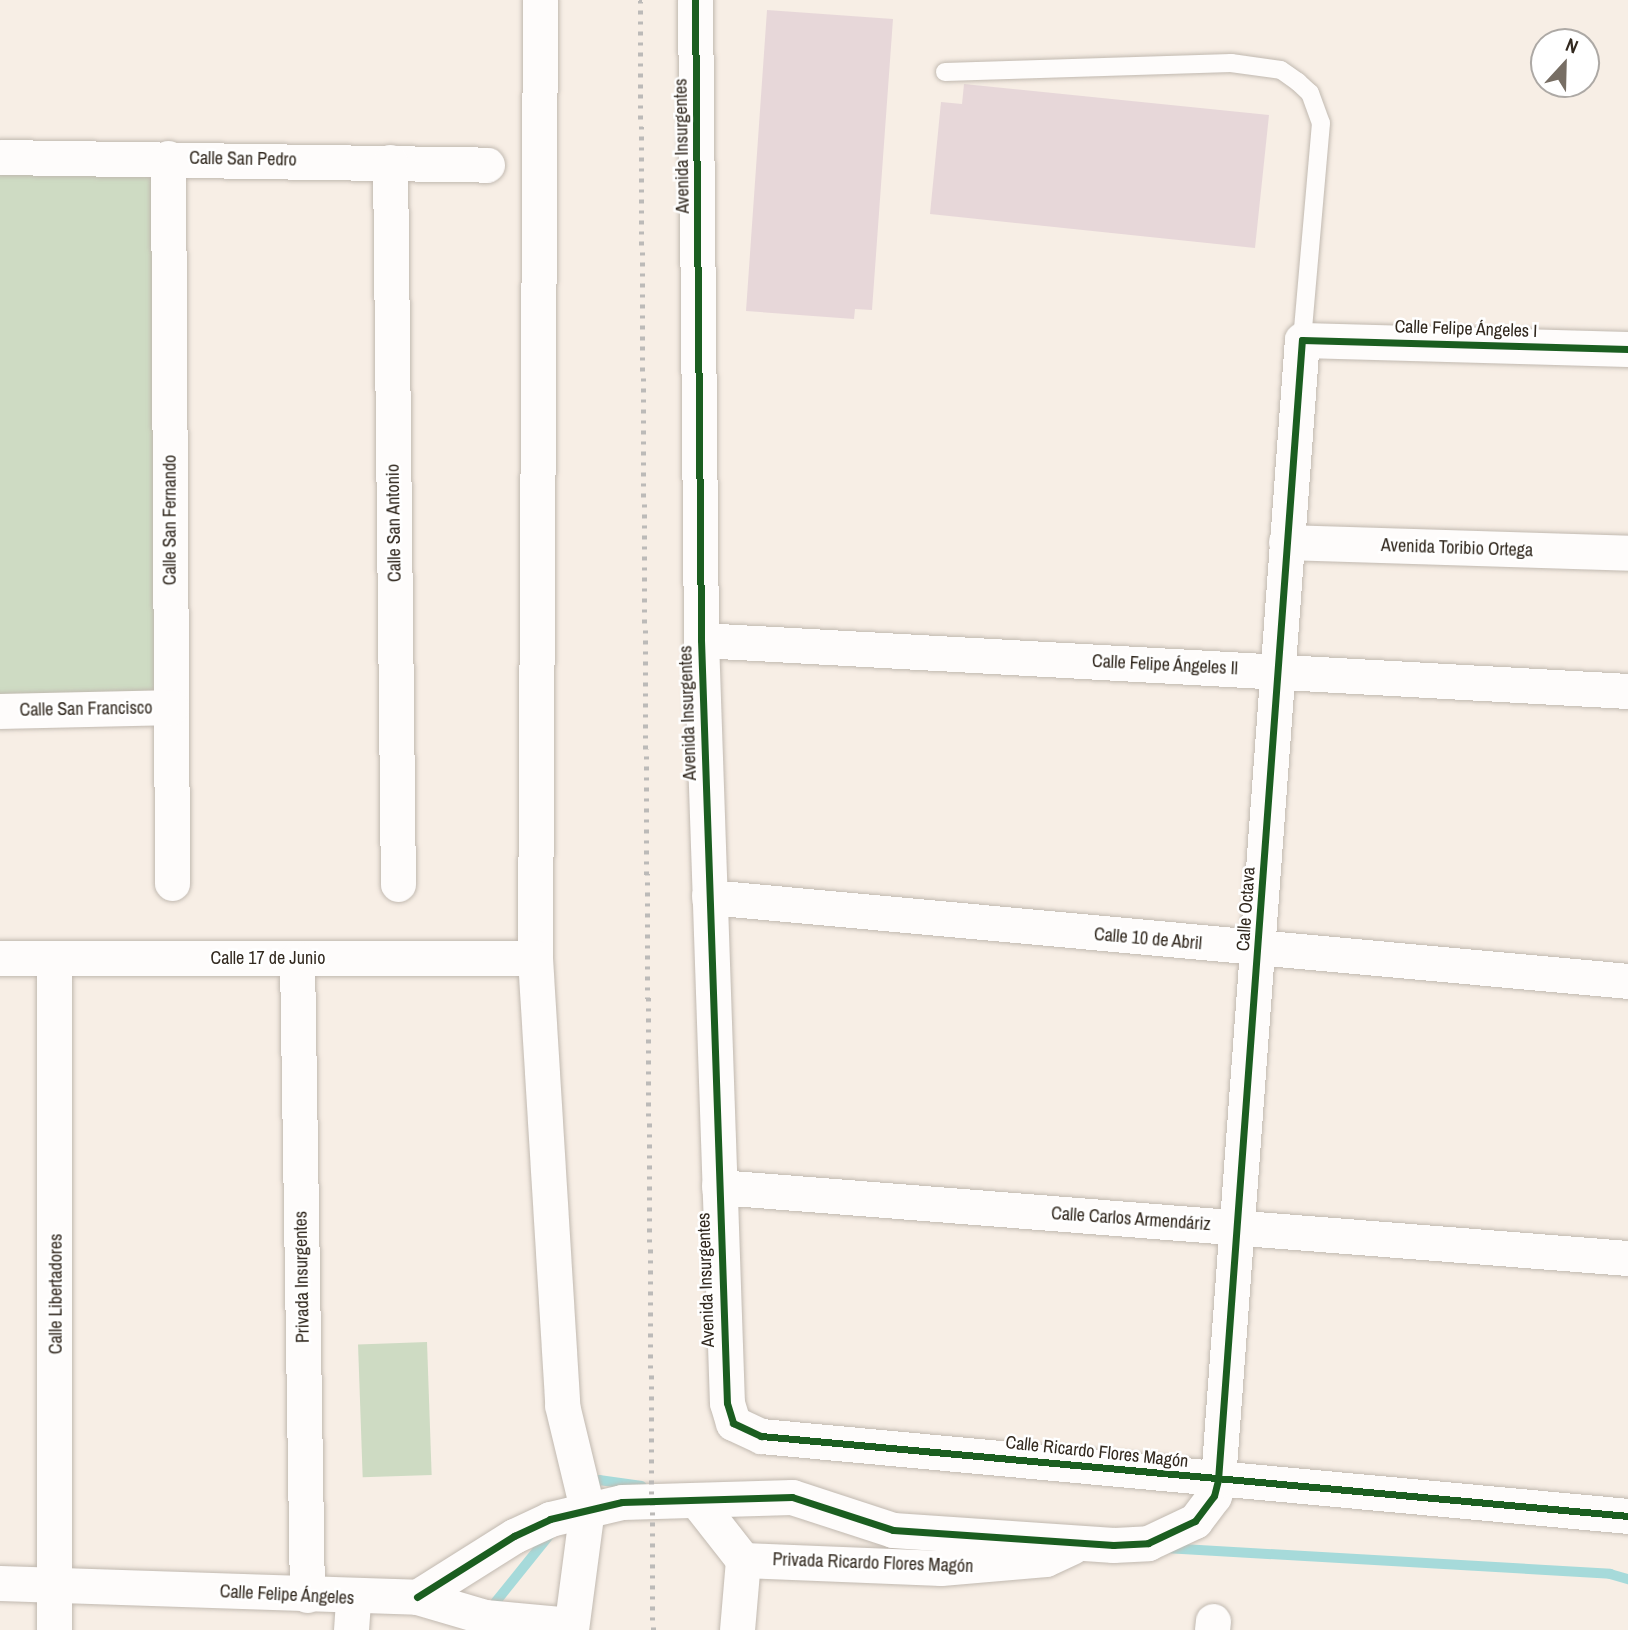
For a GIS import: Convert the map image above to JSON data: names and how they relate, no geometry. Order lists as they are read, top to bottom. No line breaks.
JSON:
{"streets":{"street":["Avenida Insurgentes","Calle San Pedro","Calle Felipe Ángeles I","Calle San Fernando","Calle San Antonio","Avenida Toribio Ortega","Calle Felipe Ángeles Il","Calle San Francisco","Calle Octava","Calle 10 de Abril","Calle 17 de Junio","Calle Carlos Armendáriz","Privada Insurgentes","Calle Libertadores","Calle Ricardo Flores Magón","Privada Ricardo Flores Magón","Calle Felipe Ángeles"]},"crossings":[["Avenida Insurgentes","Calle Felipe Ángeles Il"],["Avenida Insurgentes","Calle 10 de Abril"],["Avenida Insurgentes","Calle Carlos Armendáriz"],["Avenida Insurgentes","Calle Ricardo Flores Magón"],["Calle San Pedro","Calle San Fernando"],["Calle San Pedro","Calle San Antonio"],["Calle Felipe Ángeles I","Calle Octava"],["Calle San Fernando","Calle San Francisco"],["Avenida Toribio Ortega","Calle Octava"],["Calle Felipe Ángeles Il","Calle Octava"],["Calle Octava","Calle 10 de Abril"],["Calle Octava","Calle Carlos Armendáriz"],["Calle Octava","Calle Ricardo Flores Magón"],["Calle 17 de Junio","Privada Insurgentes"],["Calle 17 de Junio","Calle Libertadores"],["Privada Insurgentes","Calle Felipe Ángeles"],["Calle Libertadores","Calle Felipe Ángeles"]],"north":"top"}
